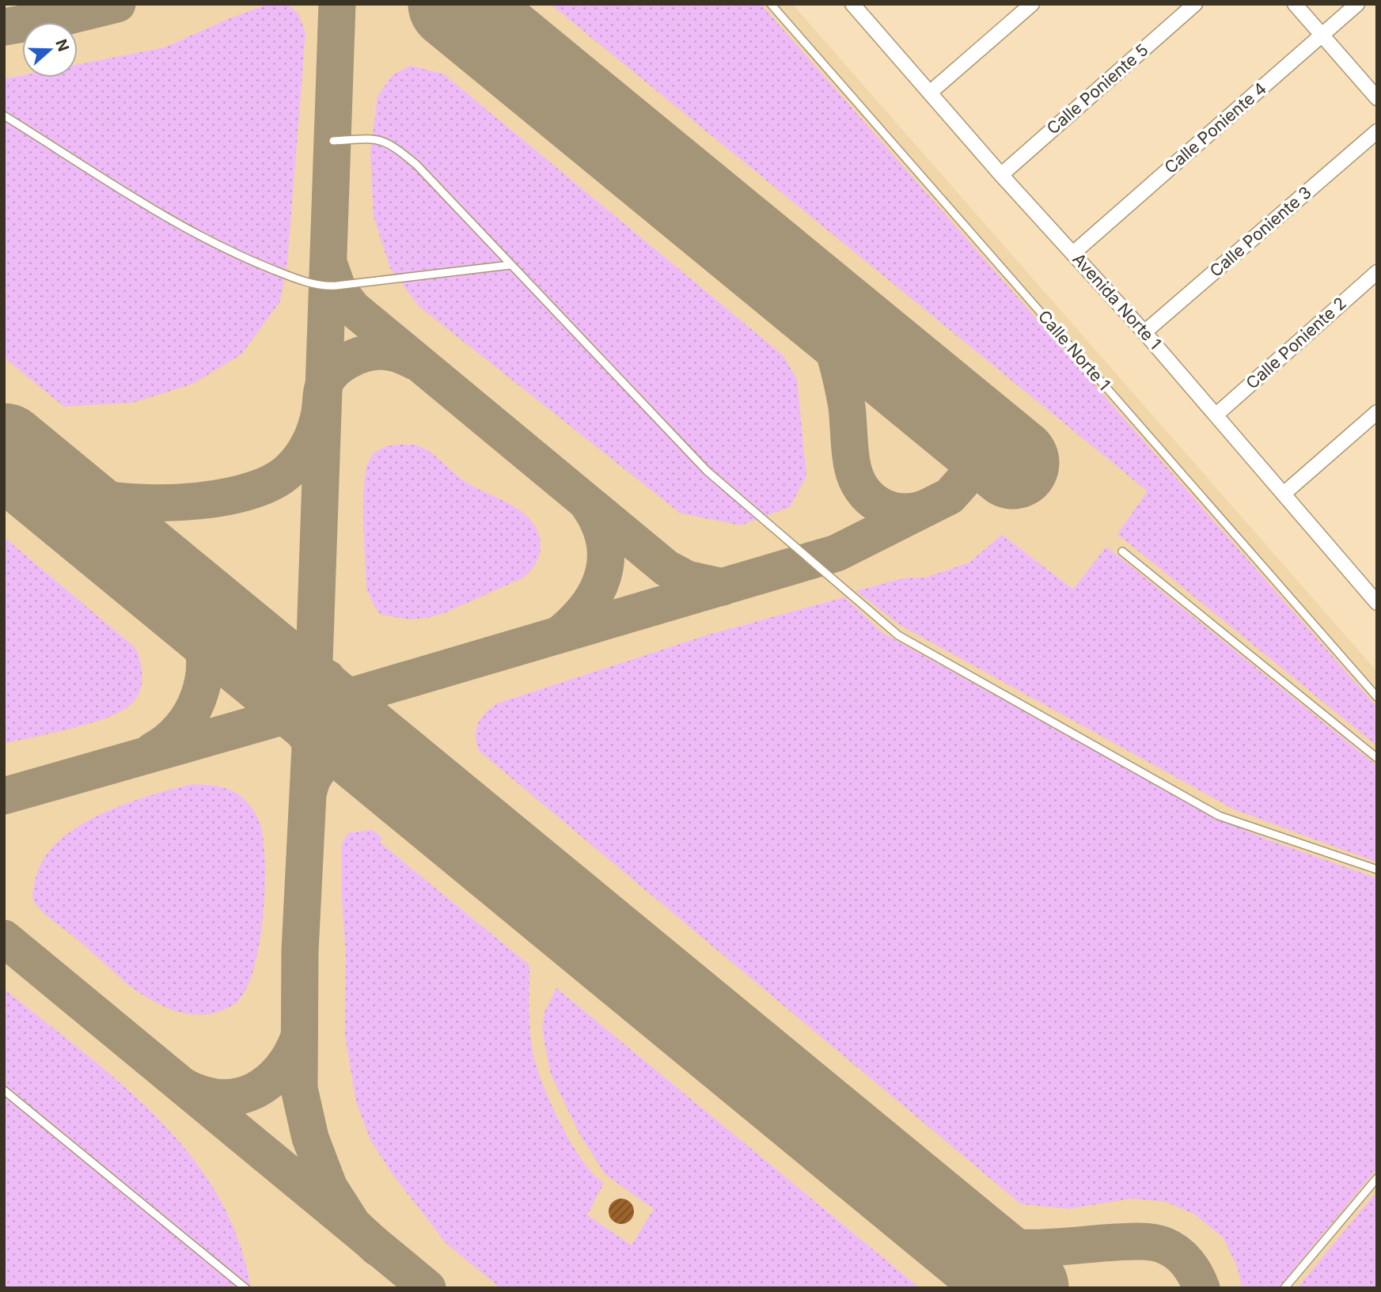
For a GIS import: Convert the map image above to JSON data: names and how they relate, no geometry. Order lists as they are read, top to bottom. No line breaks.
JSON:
{"streets":{"street":["Calle Poniente 5","Calle Poniente 4","Calle Poniente 3","Avenida Norte 1","Calle Poniente 2"],"lane":["Calle Norte 1"]},"crossings":[["Calle Poniente 5","Avenida Norte 1"],["Calle Poniente 4","Avenida Norte 1"],["Calle Poniente 3","Avenida Norte 1"],["Avenida Norte 1","Calle Poniente 2"]],"north":"right"}
